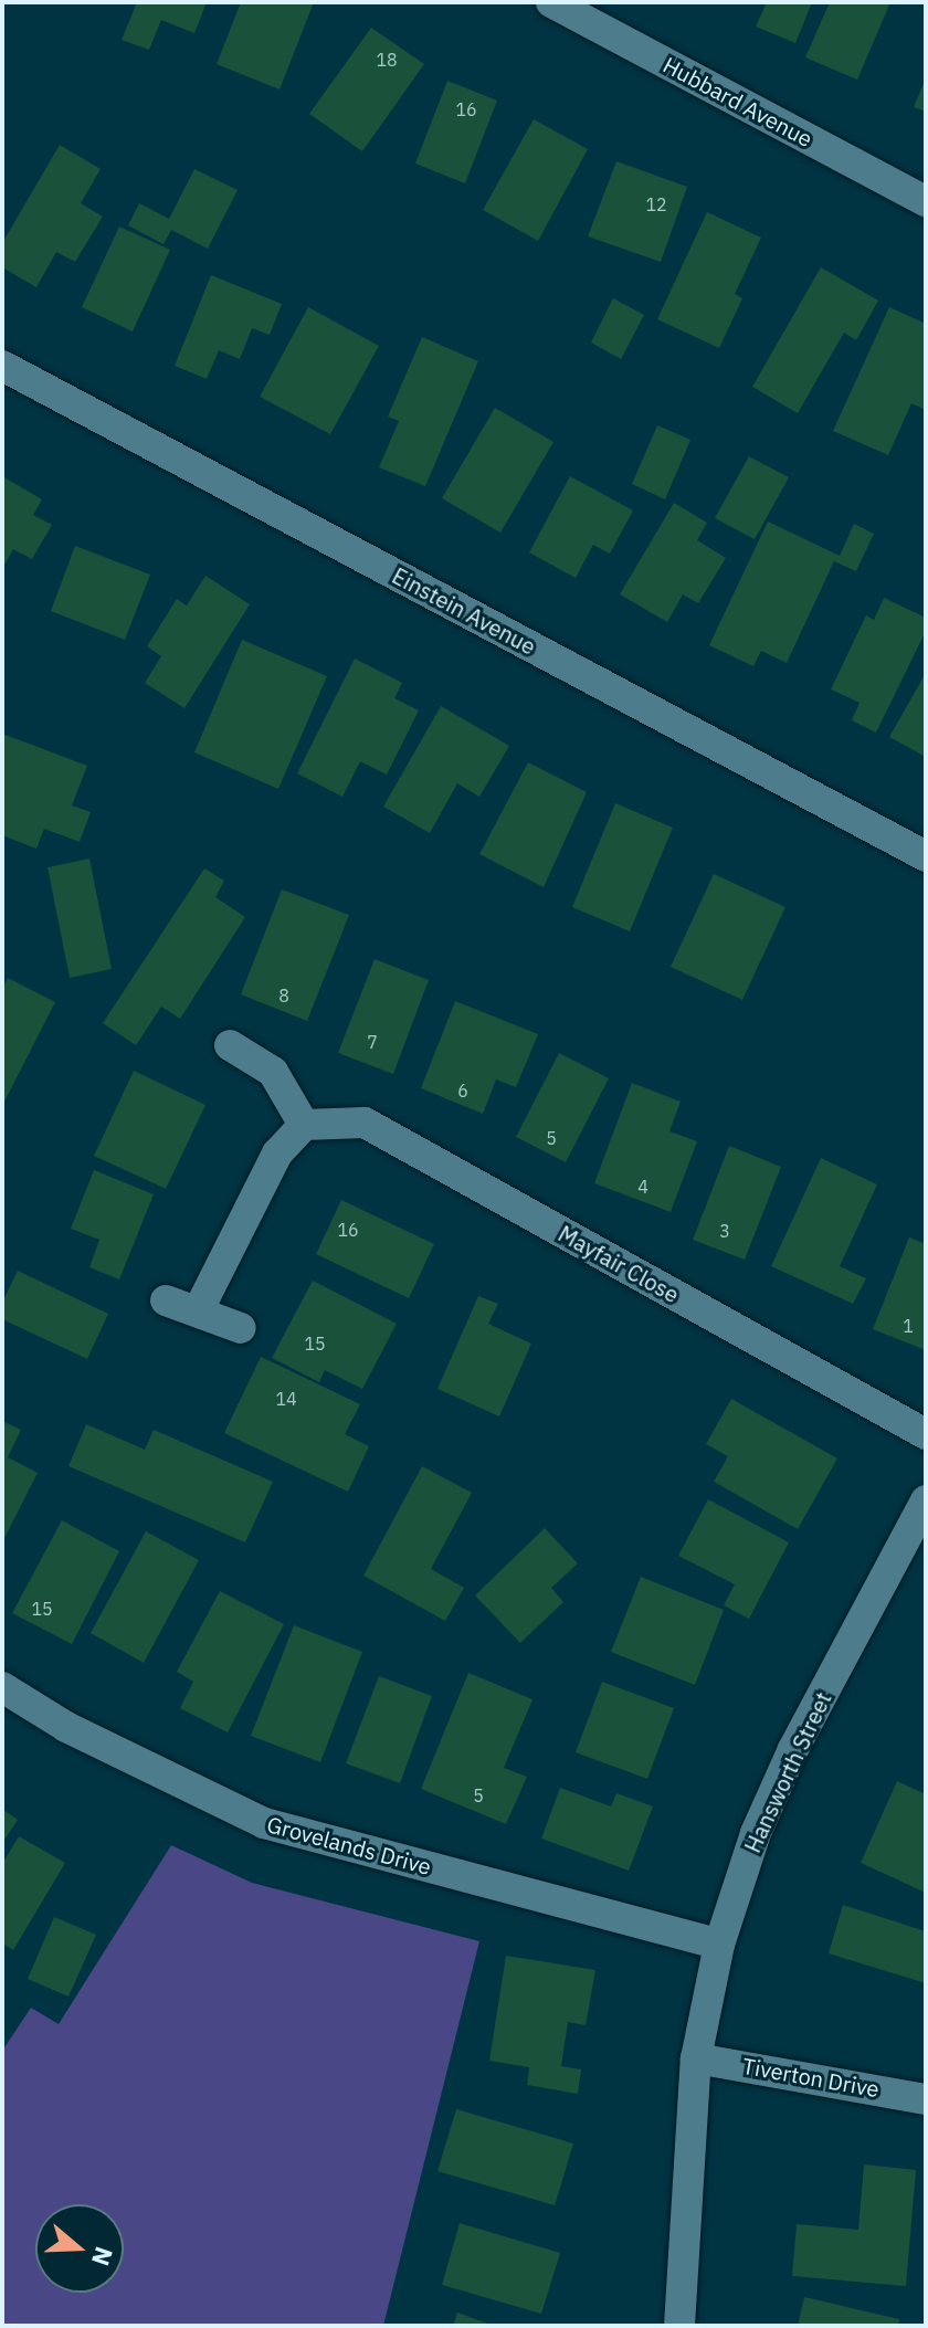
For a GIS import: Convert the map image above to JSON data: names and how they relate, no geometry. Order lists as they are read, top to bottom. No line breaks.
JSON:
{"streets":{"street":["Hubbard Avenue","Einstein Avenue","Mayfair Close","Hansworth Street","Grovelands Drive","Tiverton Drive"]},"crossings":[["Hansworth Street","Grovelands Drive"],["Hansworth Street","Tiverton Drive"]],"house_numbers":["18","16","12","8","7","6","5","4","16","3","1","15","14","15","5"],"north":"right"}
